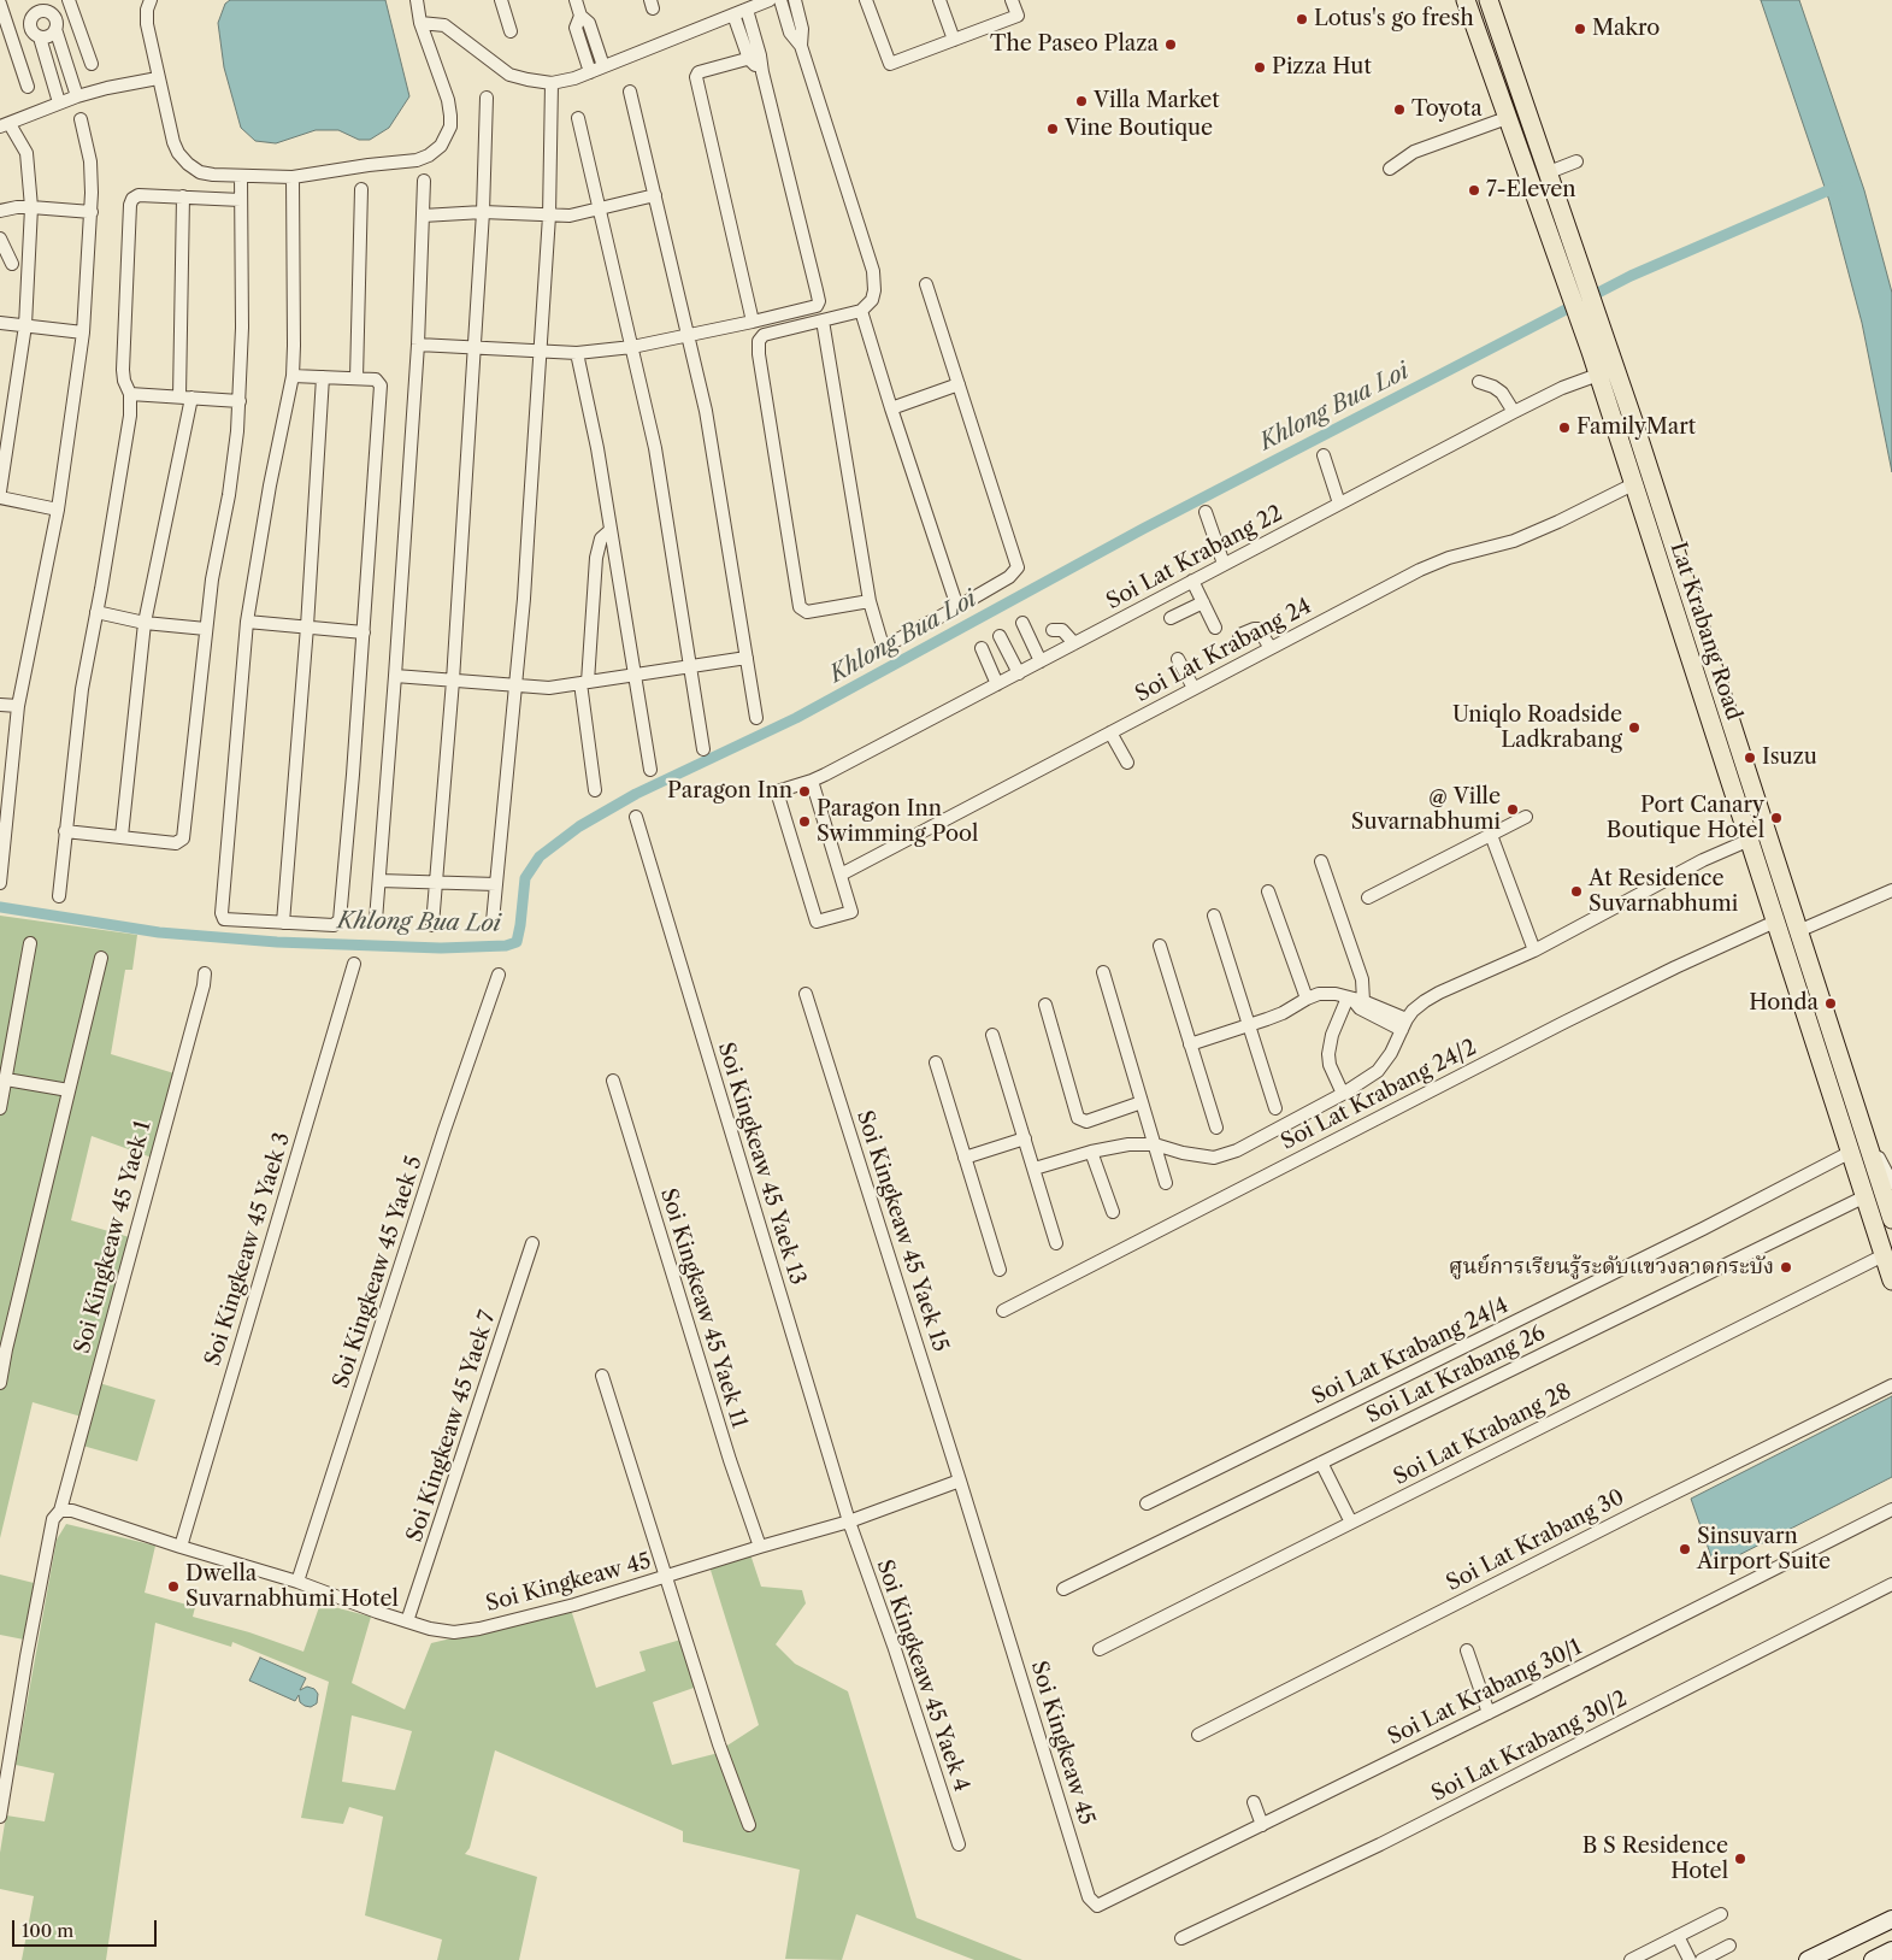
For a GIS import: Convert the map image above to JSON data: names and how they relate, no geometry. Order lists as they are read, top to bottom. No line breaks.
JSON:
{"streets":{"main road":["Lat Krabang Road"],"street":["Soi Lat Krabang 22","Soi Lat Krabang 24","Soi Lat Krabang 24/2","Soi Kingkeaw 45 Yaek 13","Soi Kingkeaw 45 Yaek 15","Soi Kingkeaw 45 Yaek 1","Soi Kingkeaw 45 Yaek 3","Soi Kingkeaw 45 Yaek 5","Soi Kingkeaw 45 Yaek 11","Soi Lat Krabang 24/4","Soi Lat Krabang 26","Soi Kingkeaw 45 Yaek 7","Soi Lat Krabang 28","Soi Lat Krabang 30","Soi Kingkeaw 45","Soi Kingkeaw 45 Yaek 4","Soi Lat Krabang 30/1","Soi Lat Krabang 30/2"]},"crossings":[["Soi Lat Krabang 22","Lat Krabang Road"],["Soi Lat Krabang 22","Soi Lat Krabang 24"],["Lat Krabang Road","Soi Lat Krabang 24"],["Lat Krabang Road","Soi Lat Krabang 24/2"],["Lat Krabang Road","Soi Lat Krabang 24/4"],["Lat Krabang Road","Soi Lat Krabang 26"],["Lat Krabang Road","Soi Lat Krabang 28"],["Soi Kingkeaw 45 Yaek 13","Soi Kingkeaw 45"],["Soi Kingkeaw 45 Yaek 13","Soi Kingkeaw 45 Yaek 4"],["Soi Kingkeaw 45 Yaek 15","Soi Kingkeaw 45"],["Soi Kingkeaw 45 Yaek 1","Soi Kingkeaw 45"],["Soi Kingkeaw 45 Yaek 3","Soi Kingkeaw 45"],["Soi Kingkeaw 45 Yaek 5","Soi Kingkeaw 45"],["Soi Kingkeaw 45 Yaek 11","Soi Kingkeaw 45"],["Soi Kingkeaw 45 Yaek 7","Soi Kingkeaw 45"],["Soi Kingkeaw 45","Soi Kingkeaw 45 Yaek 4"],["Soi Kingkeaw 45","Soi Lat Krabang 30/1"]],"water":["Khlong Bua Loi"],"places":["Lotus's go fresh","Makro","The Paseo Plaza","Pizza Hut","Villa Market","Toyota","Vine Boutique","7-Eleven","FamilyMart","Uniqlo Roadside Ladkrabang","Isuzu","Paragon Inn","@ Ville Suvarnabhumi","Port Canary Boutique Hotel","Paragon Inn Swimming Pool","At Residence Suvarnabhumi","Honda","ศูนย์การเรียนรู้ระดับแขวงลาดกระบัง","Sinsuvarn Airport Suite","Dwella Suvarnabhumi Hotel","B S Residence Hotel"],"scale_bar":"100 m"}
